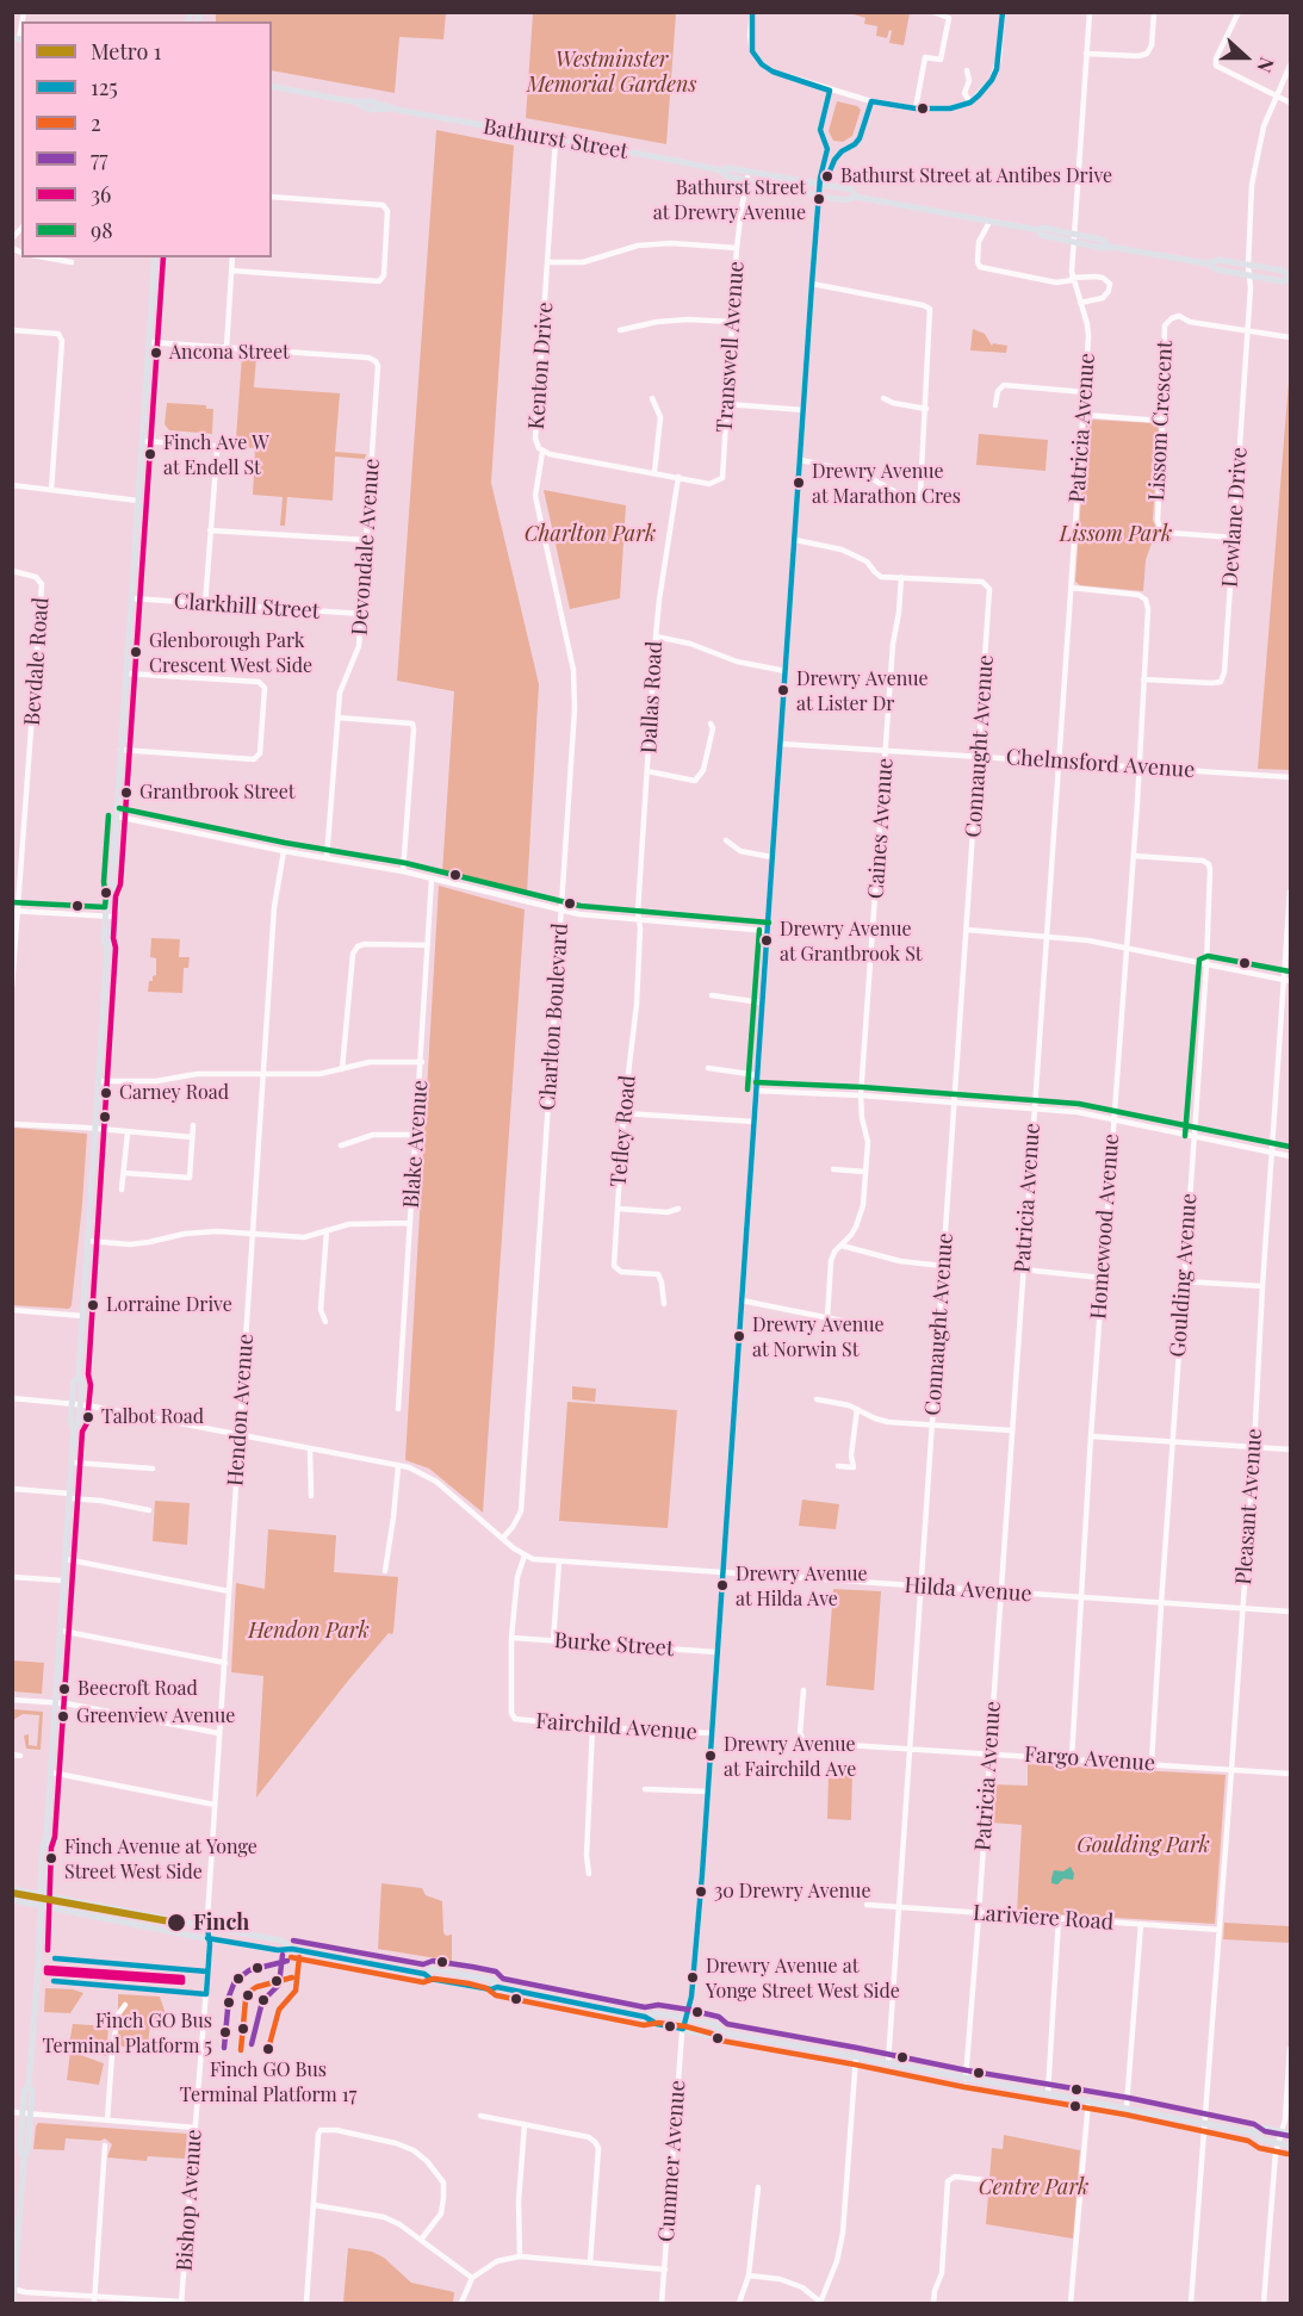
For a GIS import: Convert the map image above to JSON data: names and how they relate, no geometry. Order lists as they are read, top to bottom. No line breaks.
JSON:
{"streets":{"main road":["Bathurst Street"],"street":["Transwell Avenue","Kenton Drive","Lissom Crescent","Patricia Avenue","Dewlane Drive","Devondale Avenue","Clarkhill Street","Bevdale Road","Dallas Road","Connaught Avenue","Chelmsford Avenue","Caines Avenue","Charlton Boulevard","Tefley Road","Blake Avenue","Homewood Avenue","Goulding Avenue","Hendon Avenue","Pleasant Avenue","Hilda Avenue","Burke Street","Fairchild Avenue","Fargo Avenue","Lariviere Road","Cummer Avenue","Bishop Avenue"]},"crossings":[["Bathurst Street","Transwell Avenue"],["Bathurst Street","Kenton Drive"],["Bathurst Street","Patricia Avenue"],["Bathurst Street","Dewlane Drive"],["Bathurst Street","Cummer Avenue"],["Transwell Avenue","Kenton Drive"],["Transwell Avenue","Dallas Road"],["Kenton Drive","Dallas Road"],["Kenton Drive","Charlton Boulevard"],["Lissom Crescent","Dewlane Drive"],["Patricia Avenue","Chelmsford Avenue"],["Patricia Avenue","Homewood Avenue"],["Patricia Avenue","Hilda Avenue"],["Patricia Avenue","Fargo Avenue"],["Patricia Avenue","Lariviere Road"],["Dewlane Drive","Homewood Avenue"],["Devondale Avenue","Clarkhill Street"],["Dallas Road","Tefley Road"],["Connaught Avenue","Chelmsford Avenue"],["Connaught Avenue","Caines Avenue"],["Connaught Avenue","Hilda Avenue"],["Connaught Avenue","Fargo Avenue"],["Connaught Avenue","Lariviere Road"],["Chelmsford Avenue","Caines Avenue"],["Chelmsford Avenue","Homewood Avenue"],["Chelmsford Avenue","Cummer Avenue"],["Homewood Avenue","Goulding Avenue"],["Homewood Avenue","Hilda Avenue"],["Homewood Avenue","Fargo Avenue"],["Goulding Avenue","Hilda Avenue"],["Goulding Avenue","Fargo Avenue"],["Hendon Avenue","Bishop Avenue"],["Pleasant Avenue","Hilda Avenue"],["Pleasant Avenue","Fargo Avenue"],["Pleasant Avenue","Lariviere Road"],["Hilda Avenue","Cummer Avenue"],["Burke Street","Fairchild Avenue"],["Burke Street","Cummer Avenue"],["Fairchild Avenue","Cummer Avenue"]],"parks":["Westminster Memorial Gardens","Charlton Park","Lissom Park","Hendon Park","Goulding Park","Centre Park"],"places":["Bathurst Street at Antibes Drive","Bathurst Street at Drewry Avenue","Ancona Street","Finch Ave W at Endell St","Drewry Avenue at Marathon Cres","Glenborough Park Crescent West Side","Drewry Avenue at Lister Dr","Grantbrook Street","Drewry Avenue at Grantbrook St","Carney Road","Lorraine Drive","Drewry Avenue at Norwin St","Talbot Road","Drewry Avenue at Hilda Ave","Beecroft Road","Greenview Avenue","Drewry Avenue at Fairchild Ave","Finch Avenue at Yonge Street West Side","30 Drewry Avenue","Finch","Drewry Avenue at Yonge Street West Side","Finch GO Bus Terminal Platform 5","Finch GO Bus Terminal Platform 17"],"lines":["transit line 125","transit line 36","transit line 98","metro line 1","transit line 77","transit line 2"],"legend":["Metro 1","125","2","77","36","98"],"north":"right"}
